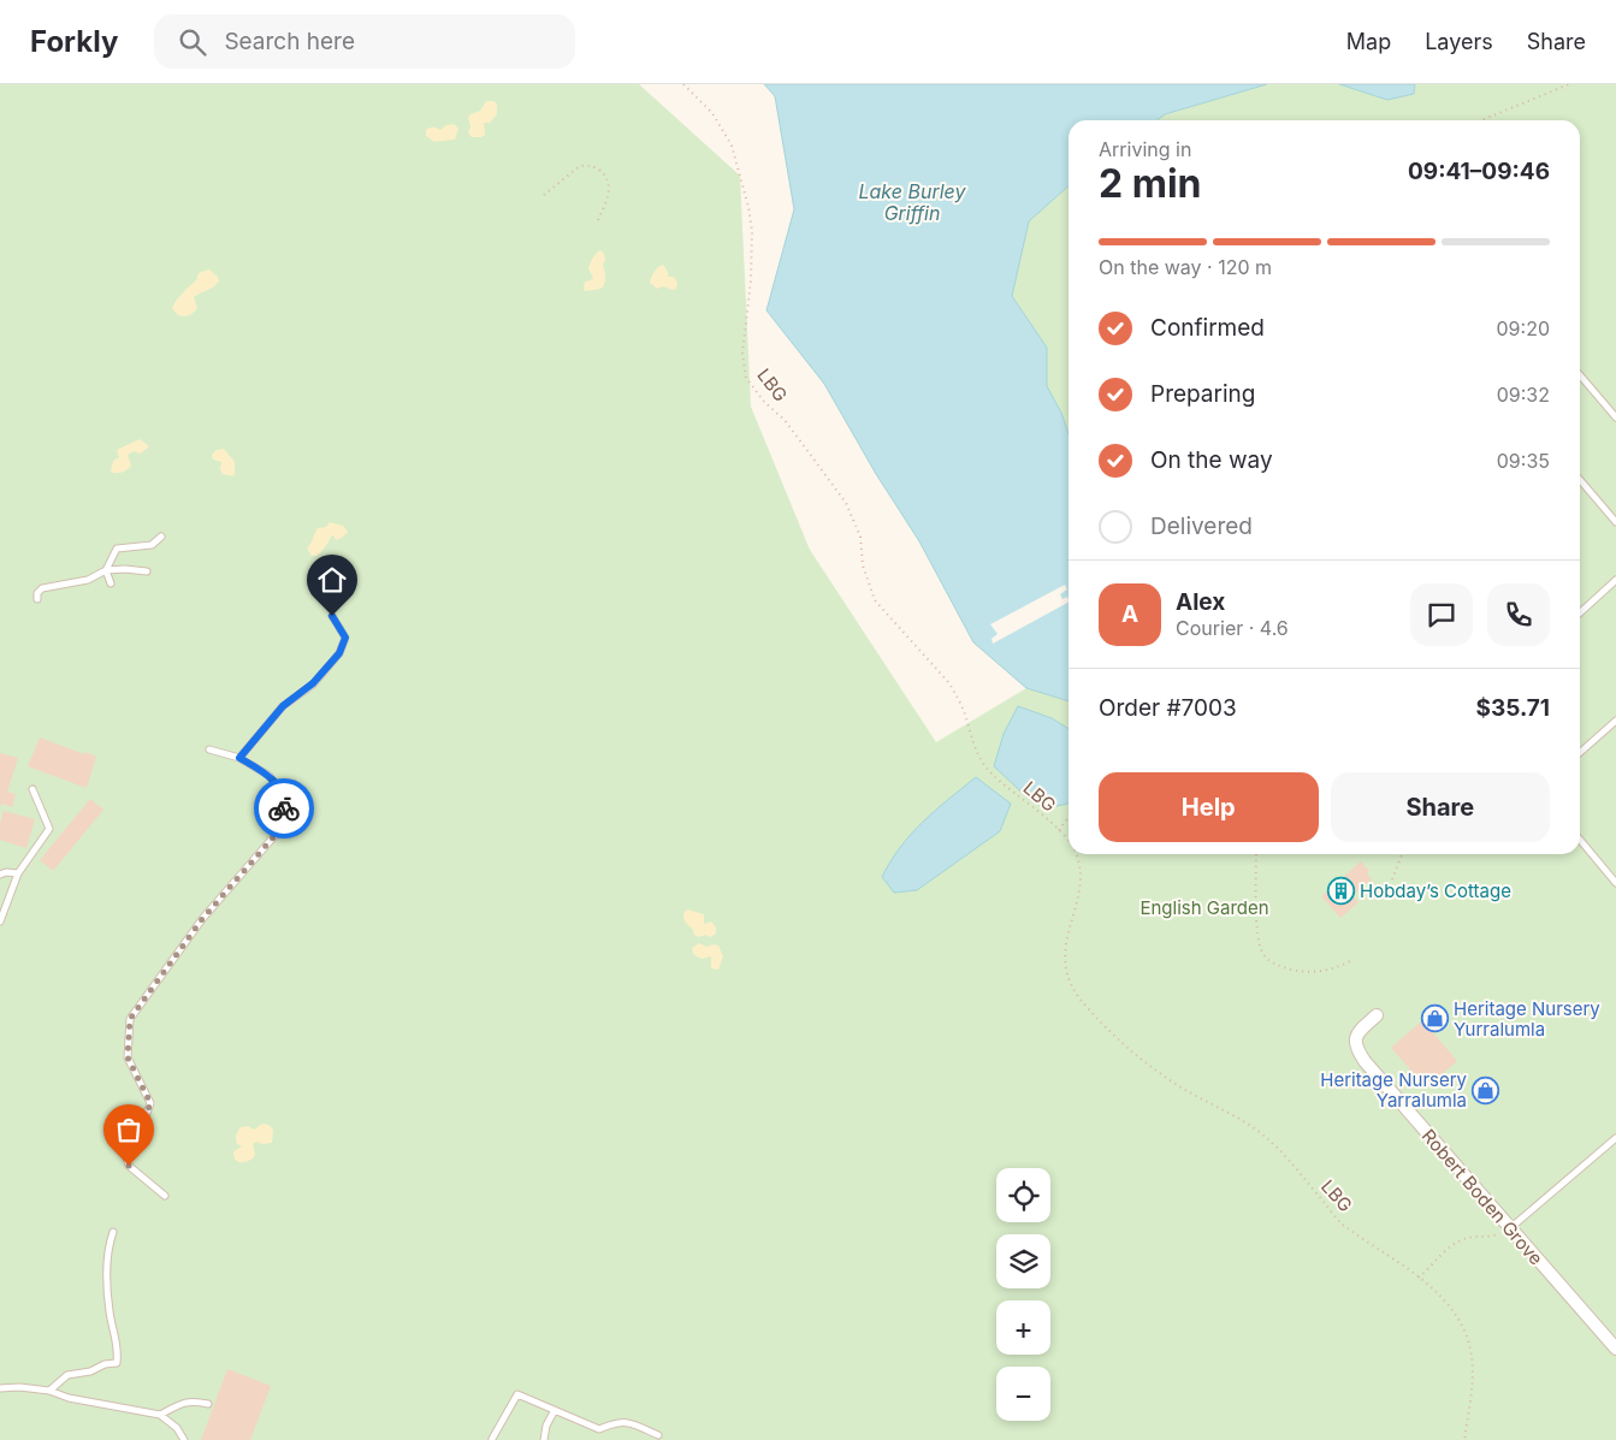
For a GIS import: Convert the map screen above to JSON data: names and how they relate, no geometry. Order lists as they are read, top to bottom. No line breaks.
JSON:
{"streets":{"street":["Robert Boden Grove"],"path":["LBG"]},"water":["Lake Burley Griffin"],"parks":["English Garden"],"places":{"building":["Hobday’s Cottage"],"shop":["Heritage Nursery Yurralumla","Heritage Nursery Yarralumla"]},"page":{"header":"Forkly","search":"Search here","nav":["Map","Layers","Share"],"heading":["2 min","Arriving in","09:41–09:46"],"panel":["Alex","Courier · 4.6","Order #7003","$35.71"],"bar":"On the way · 120 m","list":[["Confirmed","09:20"],["Preparing","09:32"],["On the way","09:35"],"Delivered"],"round":"A","buttons":["Help","Share"],"map_buttons":["+","−"]}}
